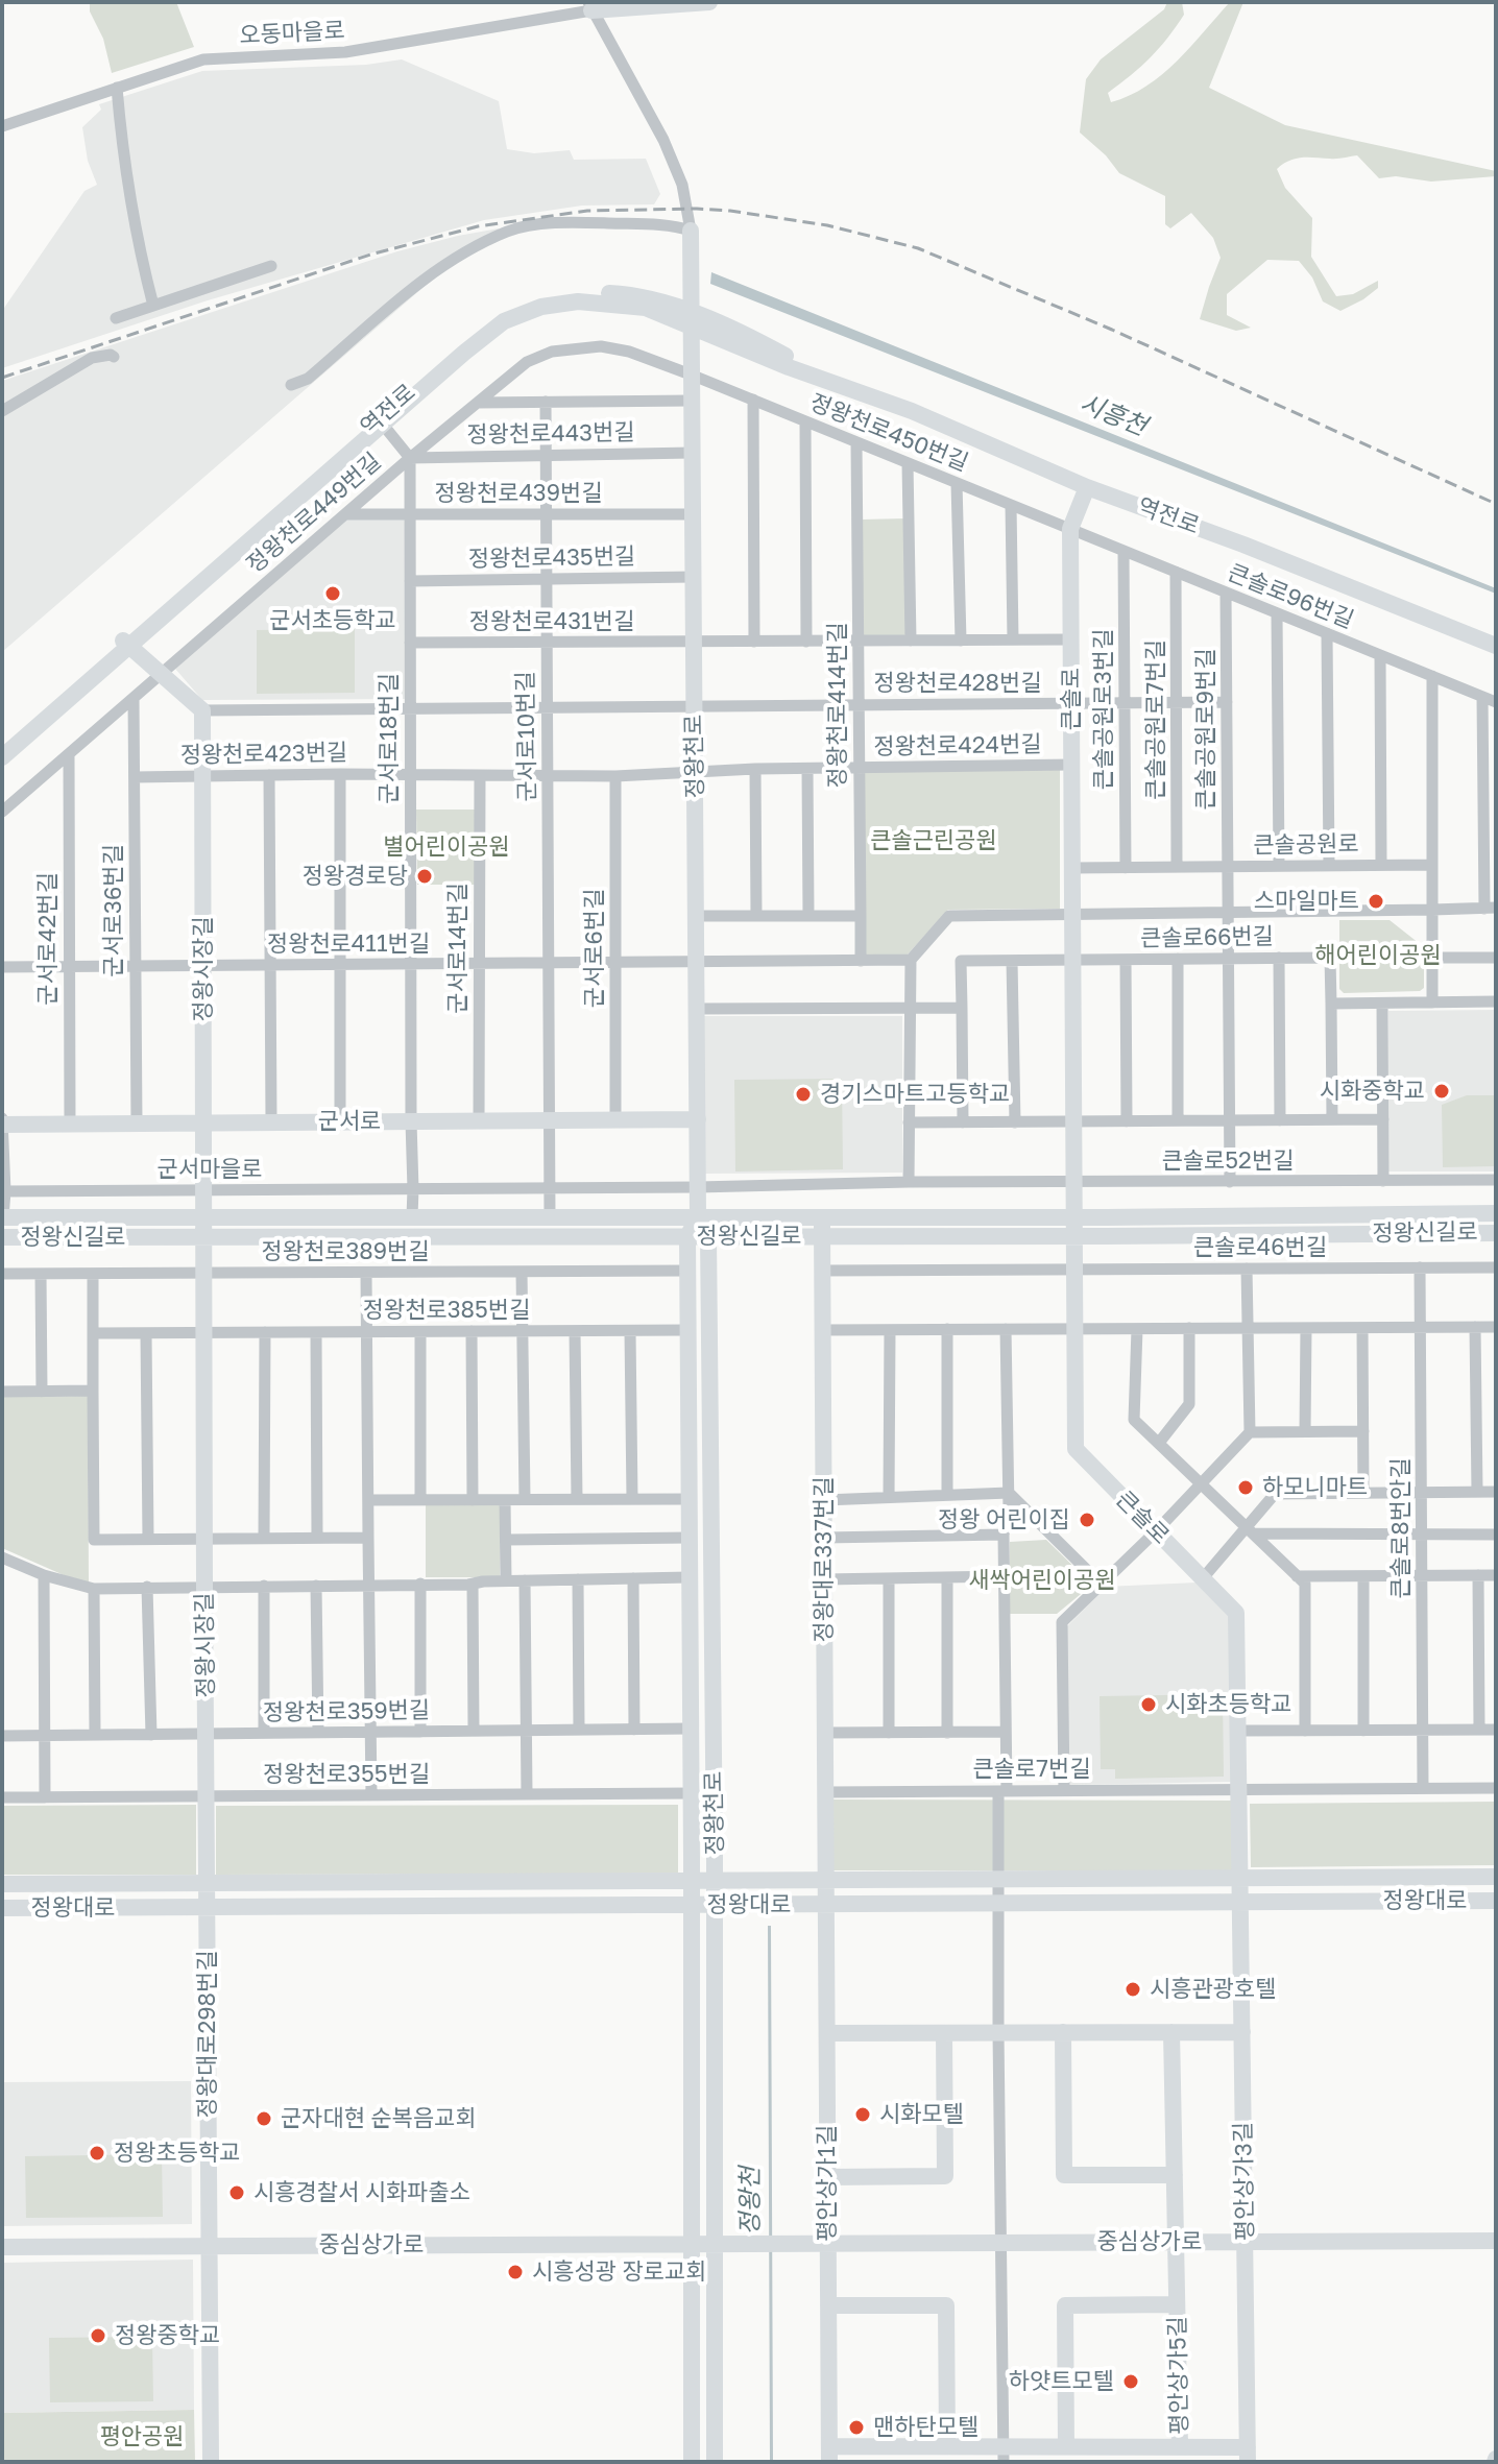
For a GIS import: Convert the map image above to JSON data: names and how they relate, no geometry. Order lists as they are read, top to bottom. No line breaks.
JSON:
{"streets":{"street":["오동마을로","역전로","정왕천로450번길","정왕천로443번길","정왕천로439번길","정왕천로449번길","정왕천로435번길","큰솔로96번길","정왕천로431번길","정왕천로428번길","큰솔로","정왕천로414번길","큰솔공원로3번길","큰솔공원로7번길","큰솔공원로9번길","군서로10번길","군서로18번길","정왕천로424번길","정왕천로423번길","정왕천로","큰솔공원로","군서로36번길","큰솔로66번길","군서로42번길","정왕천로411번길","군서로14번길","군서로6번길","정왕시장길","군서로","큰솔로52번길","군서마을로","정왕신길로","큰솔로46번길","정왕천로389번길","정왕천로385번길","큰솔로8번안길","정왕대로337번길","정왕천로359번길","큰솔로7번길","정왕천로355번길","정왕대로","정왕대로298번길","평안상가3길","평안상가1길","중심상가로","평안상가5길"]},"crossings":[["역전로","큰솔로"],["역전로","정왕천로"],["정왕천로450번길","정왕천로449번길"],["정왕천로450번길","큰솔로96번길"],["정왕천로450번길","큰솔로"],["정왕천로450번길","정왕천로414번길"],["정왕천로450번길","정왕천로"],["정왕천로443번길","정왕천로449번길"],["정왕천로443번길","군서로10번길"],["정왕천로443번길","군서로18번길"],["정왕천로443번길","정왕천로"],["정왕천로439번길","정왕천로449번길"],["정왕천로439번길","군서로10번길"],["정왕천로439번길","군서로18번길"],["정왕천로439번길","정왕천로"],["정왕천로449번길","군서로18번길"],["정왕천로449번길","정왕천로"],["정왕천로449번길","군서로36번길"],["정왕천로449번길","군서로42번길"],["정왕천로435번길","군서로10번길"],["정왕천로435번길","군서로18번길"],["정왕천로435번길","정왕천로"],["큰솔로96번길","큰솔로"],["큰솔로96번길","큰솔공원로3번길"],["큰솔로96번길","큰솔공원로7번길"],["큰솔로96번길","큰솔공원로9번길"],["정왕천로431번길","큰솔로"],["정왕천로431번길","정왕천로414번길"],["정왕천로431번길","군서로10번길"],["정왕천로431번길","군서로18번길"],["정왕천로431번길","정왕천로"],["정왕천로428번길","큰솔로"],["정왕천로428번길","정왕천로414번길"],["정왕천로428번길","큰솔공원로3번길"],["정왕천로428번길","큰솔공원로7번길"],["정왕천로428번길","큰솔공원로9번길"],["정왕천로428번길","군서로10번길"],["정왕천로428번길","군서로18번길"],["정왕천로428번길","정왕천로"],["정왕천로428번길","정왕시장길"],["큰솔로","정왕천로424번길"],["큰솔로","큰솔공원로"],["큰솔로","큰솔로66번길"],["큰솔로","큰솔로52번길"],["큰솔로","정왕신길로"],["큰솔로","큰솔로46번길"],["큰솔로","큰솔로7번길"],["큰솔로","정왕대로"],["큰솔로","평안상가3길"],["정왕천로414번길","정왕천로424번길"],["정왕천로414번길","정왕천로411번길"],["큰솔공원로3번길","큰솔공원로"],["큰솔공원로7번길","큰솔공원로"],["큰솔공원로9번길","큰솔공원로"],["군서로10번길","정왕천로423번길"],["군서로10번길","정왕천로411번길"],["군서로10번길","군서로"],["군서로18번길","정왕천로423번길"],["군서로18번길","정왕천로411번길"],["군서로18번길","군서로"],["정왕천로424번길","정왕천로423번길"],["정왕천로424번길","정왕천로"],["정왕천로423번길","정왕천로"],["정왕천로423번길","군서로36번길"],["정왕천로423번길","군서로14번길"],["정왕천로423번길","군서로6번길"],["정왕천로423번길","정왕시장길"],["정왕천로","정왕천로411번길"],["정왕천로","군서로"],["정왕천로","군서마을로"],["정왕천로","정왕신길로"],["정왕천로","정왕천로389번길"],["정왕천로","정왕천로385번길"],["정왕천로","정왕천로359번길"],["정왕천로","정왕천로355번길"],["정왕천로","정왕대로"],["정왕천로","중심상가로"],["군서로36번길","정왕천로411번길"],["군서로36번길","군서로"],["군서로42번길","정왕천로411번길"],["군서로42번길","군서로"],["정왕천로411번길","군서로14번길"],["정왕천로411번길","군서로6번길"],["정왕천로411번길","정왕시장길"],["군서로14번길","군서로"],["군서로6번길","군서로"],["정왕시장길","군서로"],["정왕시장길","군서마을로"],["정왕시장길","정왕신길로"],["정왕시장길","정왕천로389번길"],["정왕시장길","정왕천로385번길"],["정왕시장길","정왕천로359번길"],["정왕시장길","정왕천로355번길"],["정왕시장길","정왕대로"],["정왕시장길","정왕대로298번길"],["큰솔로52번길","군서마을로"],["정왕신길로","정왕대로337번길"],["큰솔로46번길","큰솔로8번안길"],["큰솔로46번길","정왕대로337번길"],["큰솔로8번안길","큰솔로7번길"],["정왕대로337번길","큰솔로7번길"],["정왕대로337번길","정왕대로"],["정왕대로337번길","평안상가1길"],["정왕대로","정왕대로298번길"],["정왕대로","평안상가3길"],["정왕대로","평안상가1길"],["정왕대로298번길","중심상가로"],["평안상가3길","중심상가로"],["평안상가3길","평안상가5길"],["평안상가1길","중심상가로"],["평안상가1길","평안상가5길"],["중심상가로","평안상가5길"]],"water":["시흥천","정왕천"],"parks":["큰솔근린공원","별어린이공원","해어린이공원","새싹어린이공원","평안공원"],"places":["군서초등학교","정왕경로당","스마일마트","시화중학교","경기스마트고등학교","하모니마트","정왕 어린이집","시화초등학교","시흥관광호텔","시화모텔","군자대현 순복음교회","정왕초등학교","시흥경찰서 시화파출소","시흥성광 장로교회","정왕중학교","하얏트모텔","맨하탄모텔"]}
